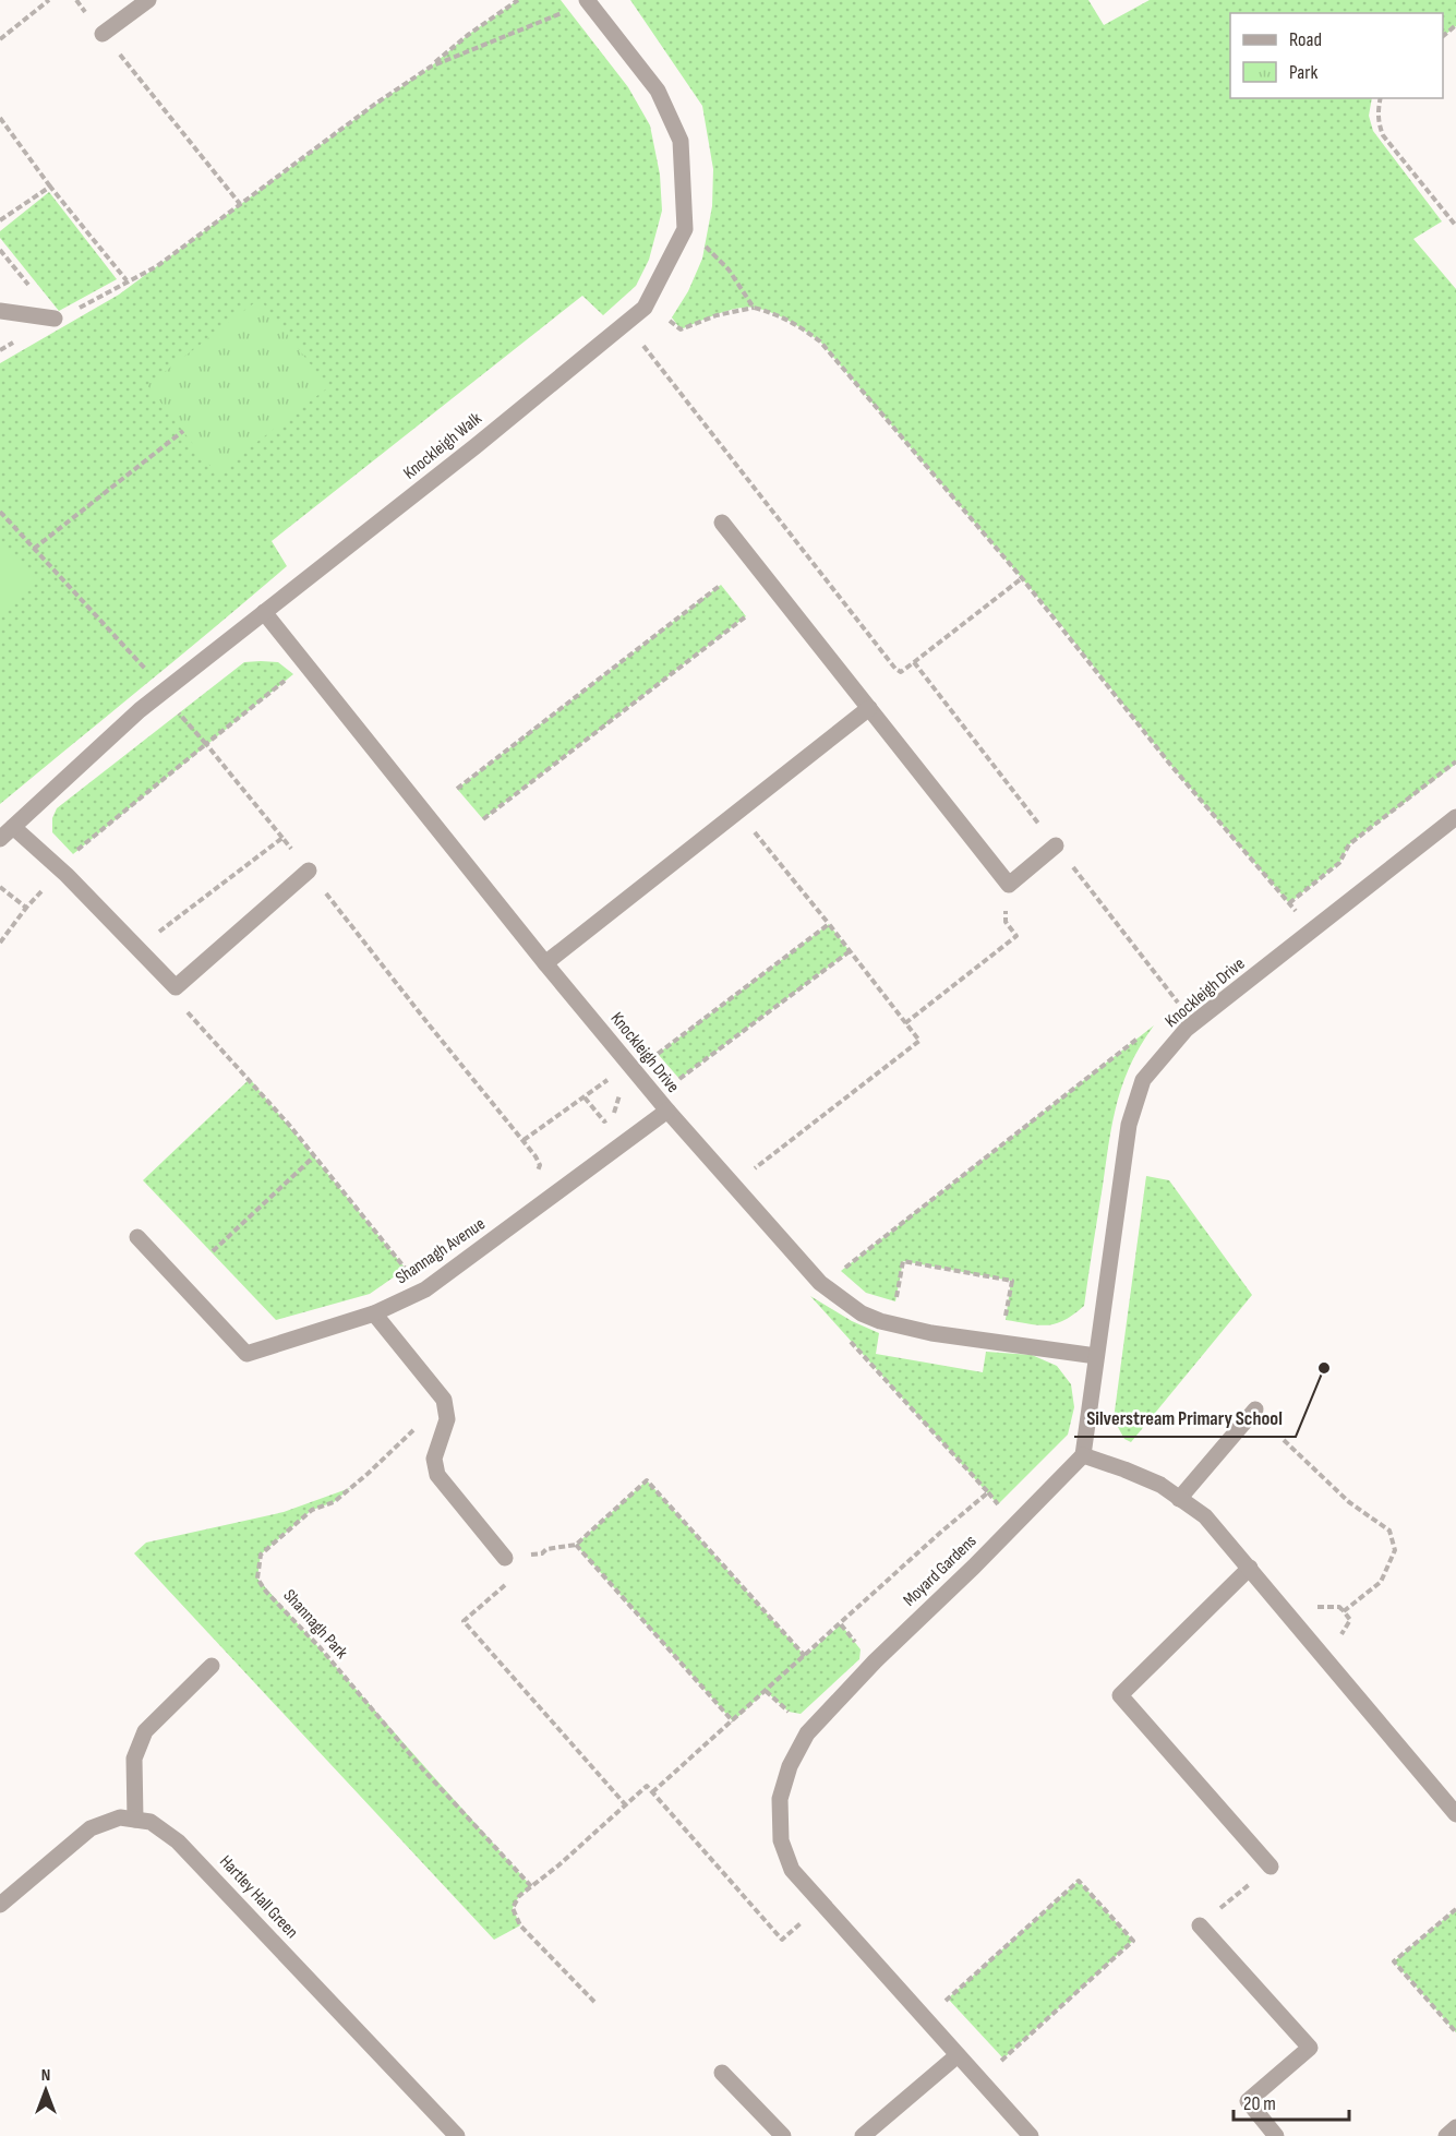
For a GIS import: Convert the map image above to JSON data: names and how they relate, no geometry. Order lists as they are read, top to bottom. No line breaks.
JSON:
{"streets":{"street":["Knockleigh Walk","Knockleigh Drive","Shannagh Avenue","Moyard Gardens","Hartley Hall Green"],"path":["Shannagh Park"]},"crossings":[["Knockleigh Walk","Knockleigh Drive"],["Knockleigh Drive","Shannagh Avenue"],["Knockleigh Drive","Moyard Gardens"]],"places":["Silverstream Primary School"],"legend":["Road","Park"],"scale_bar":"20 m","north":"top"}
